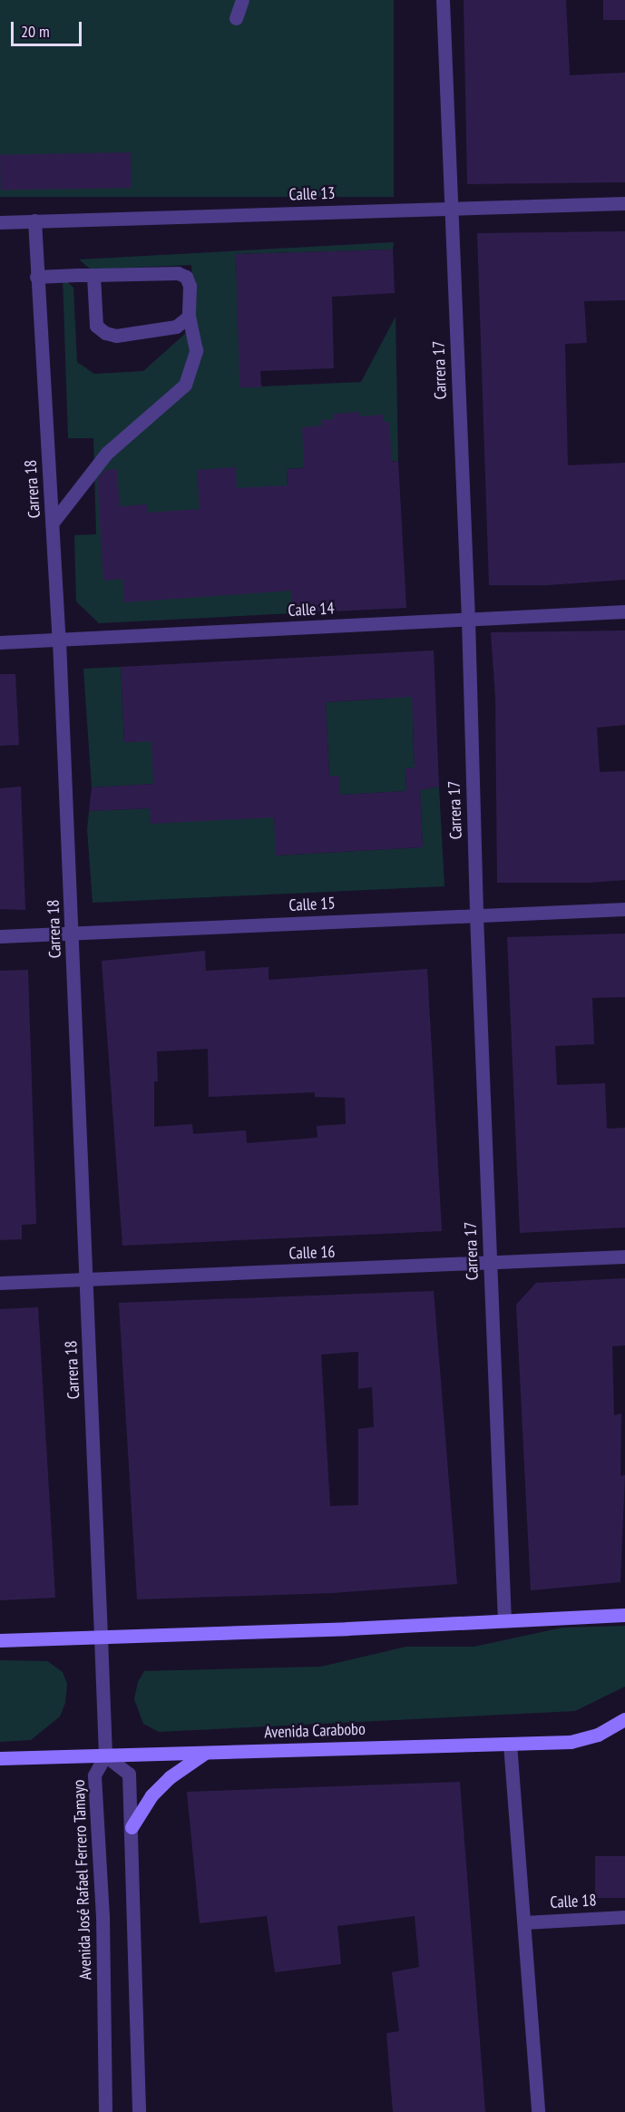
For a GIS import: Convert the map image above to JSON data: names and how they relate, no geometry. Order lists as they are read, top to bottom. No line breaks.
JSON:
{"streets":{"main road":["Avenida Carabobo"],"street":["Calle 13","Carrera 17","Carrera 18","Calle 14","Calle 15","Calle 16","Avenida José Rafael Ferrero Tamayo","Calle 18"]},"crossings":[["Calle 13","Carrera 17"],["Calle 13","Carrera 18"],["Carrera 17","Calle 14"],["Carrera 17","Calle 15"],["Carrera 17","Calle 16"],["Carrera 18","Calle 14"],["Carrera 18","Calle 15"],["Carrera 18","Calle 16"],["Carrera 18","Avenida Carabobo"],["Carrera 18","Avenida José Rafael Ferrero Tamayo"],["Avenida Carabobo","Avenida José Rafael Ferrero Tamayo"]],"scale_bar":"20 m"}
